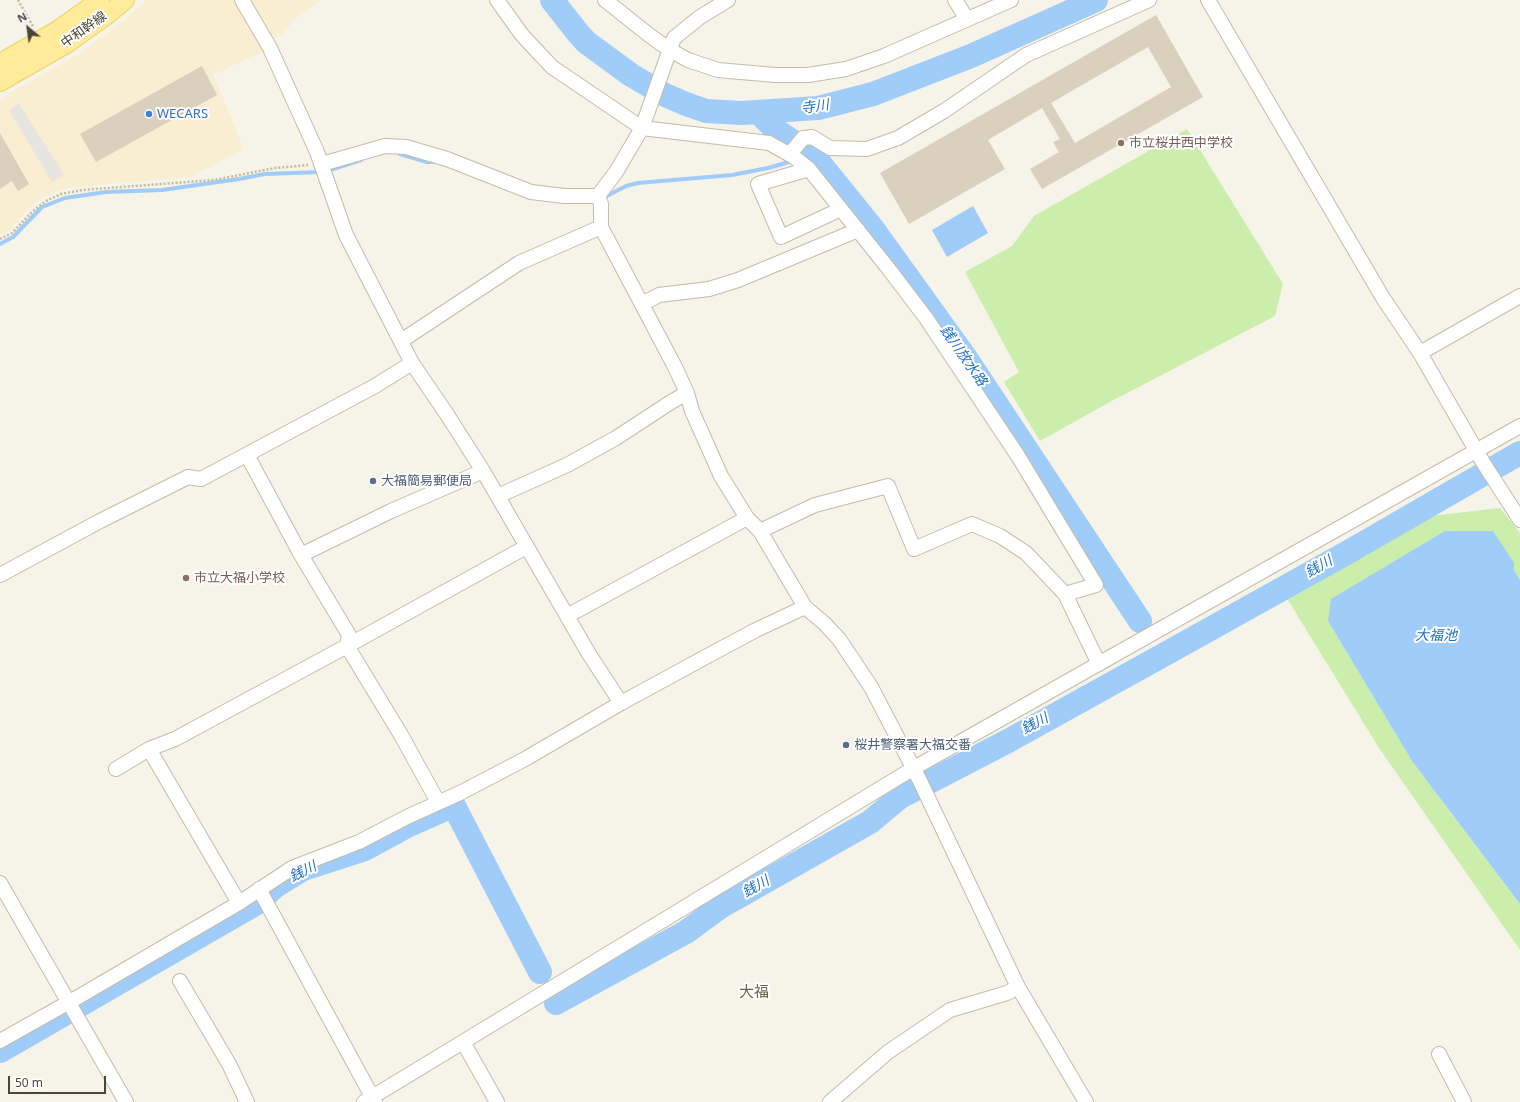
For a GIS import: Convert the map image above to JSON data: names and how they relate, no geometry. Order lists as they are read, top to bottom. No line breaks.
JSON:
{"streets":{"main road":["中和幹線"]},"districts":["大福"],"water":["寺川","銭川放水路","銭川","大福池"],"places":["WECARS","市立桜井西中学校","大福簡易郵便局","市立大福小学校","桜井警察署大福交番"],"scale_bar":"50 m","north":"top left"}
